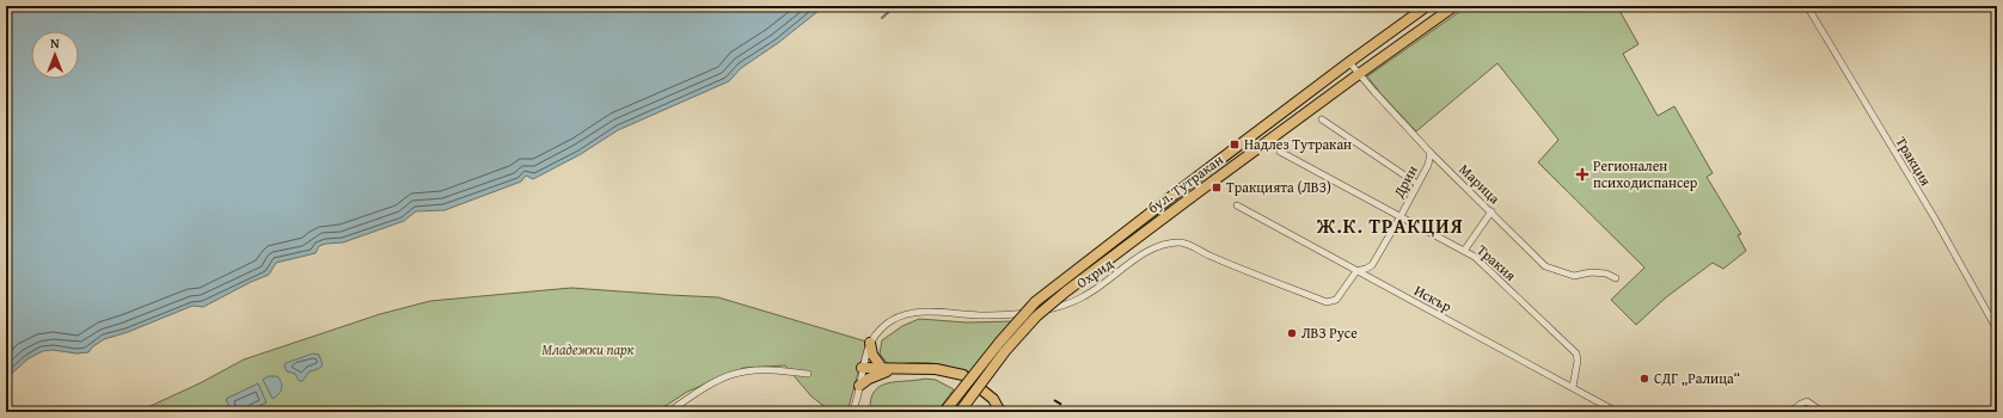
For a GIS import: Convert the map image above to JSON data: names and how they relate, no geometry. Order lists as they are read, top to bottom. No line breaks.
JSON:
{"streets":{"main road":["бул. Тутракан"],"street":["Тракция","Дрин","Марица","Тракия","Охрид","Искър"]},"crossings":[["Дрин","Марица"],["Дрин","Тракия"],["Дрин","Охрид"],["Дрин","Искър"],["бул. Тутракан","Марица"],["Тракия","Искър"]],"districts":["Ж.К. ТРАКЦИЯ"],"parks":["Младежки парк"],"places":{"transit":["Надлез Тутракан","Тракцията (ЛВЗ)"],"health":["Регионален психодиспансер"],"other":["ЛВЗ Русе","СДГ „Ралица“"]},"north":"top"}
